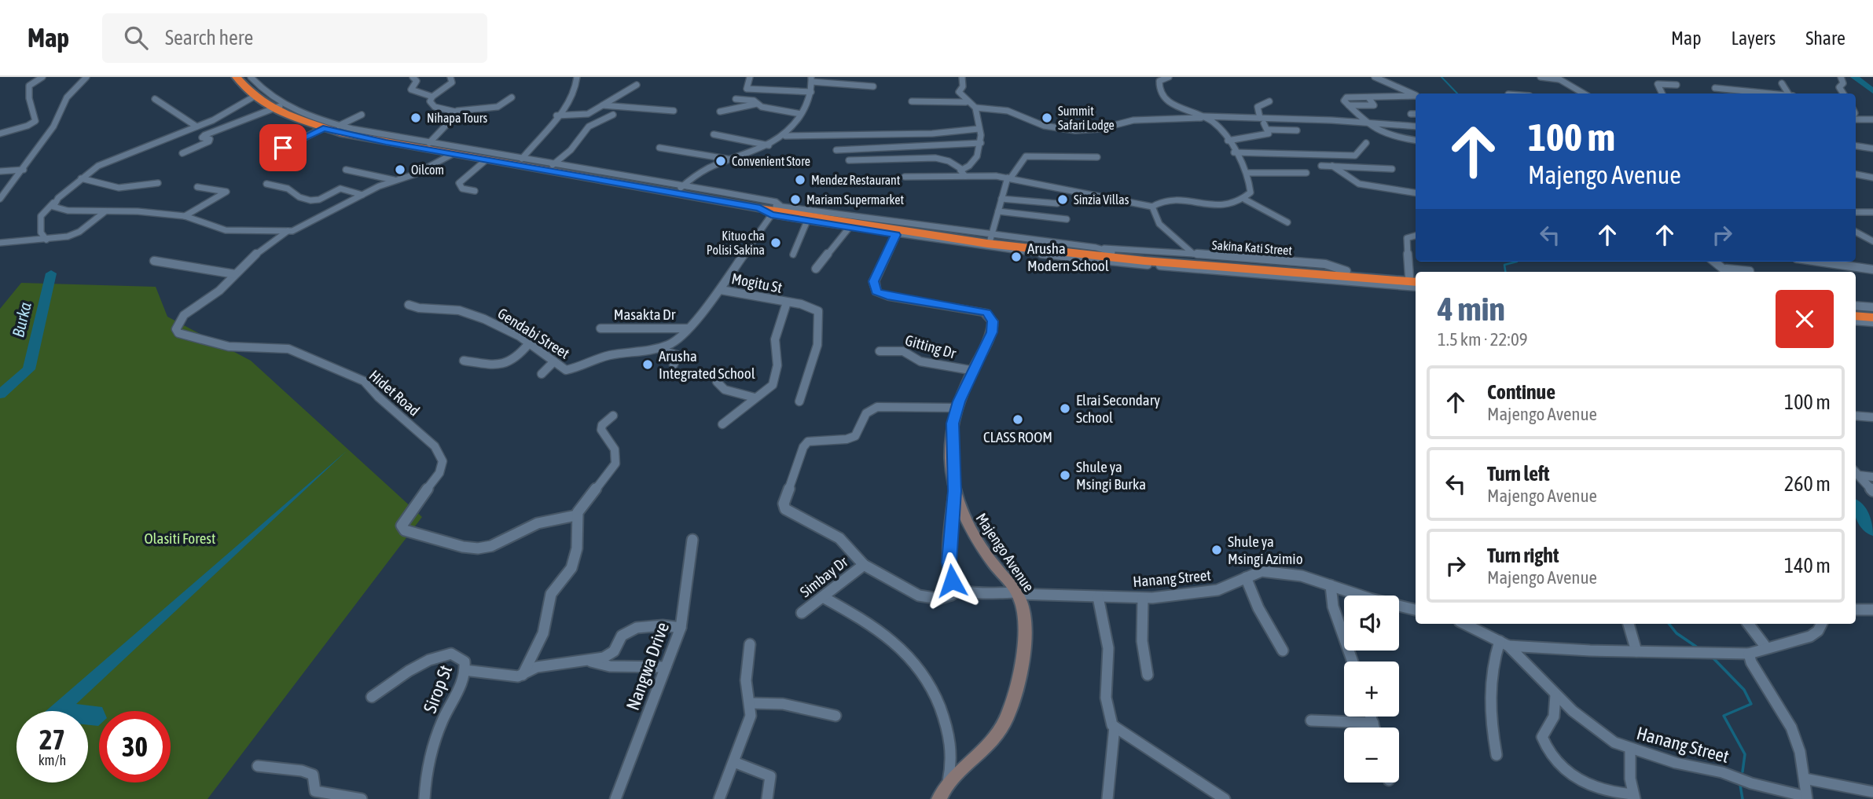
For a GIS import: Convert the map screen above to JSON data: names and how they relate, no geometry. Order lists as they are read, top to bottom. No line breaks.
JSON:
{"streets":{"street":["Sakina Kati Street","Mogitu St","Masakta Dr","Gendabi Street","Gitting Dr","Hidet Road","Majengo Avenue","Simbay Dr","Hanang Street","Nangwa Drive","Sirop St"]},"crossings":[["Gitting Dr","Majengo Avenue"],["Majengo Avenue","Hanang Street"]],"water":["Burka"],"parks":["Olasiti Forest"],"places":["Nihapa Tours","Summit Safari Lodge","Convenient Store","Oilcom","Mendez Restaurant","Mariam Supermarket","Sinzia Villas","Kituo cha Polisi Sakina","Arusha Modern School","Arusha Integrated School","Elrai Secondary School","CLASS ROOM","Shule ya Msingi Burka","Shule ya Msingi Azimio"],"page":{"header":"Map","search":"Search here","nav":["Map","Layers","Share"],"turn":["100 m","Majengo Avenue"],"heading":["4 min","1.5 km · 22:09"],"list":[{"name":"Continue","note":"Majengo Avenue","value":"100 m"},{"name":"Turn left","note":"Majengo Avenue","value":"260 m"},{"name":"Turn right","note":"Majengo Avenue","value":"140 m"}],"map_buttons":["+","−"],"speed":"27 km/h","limit":"30"}}
